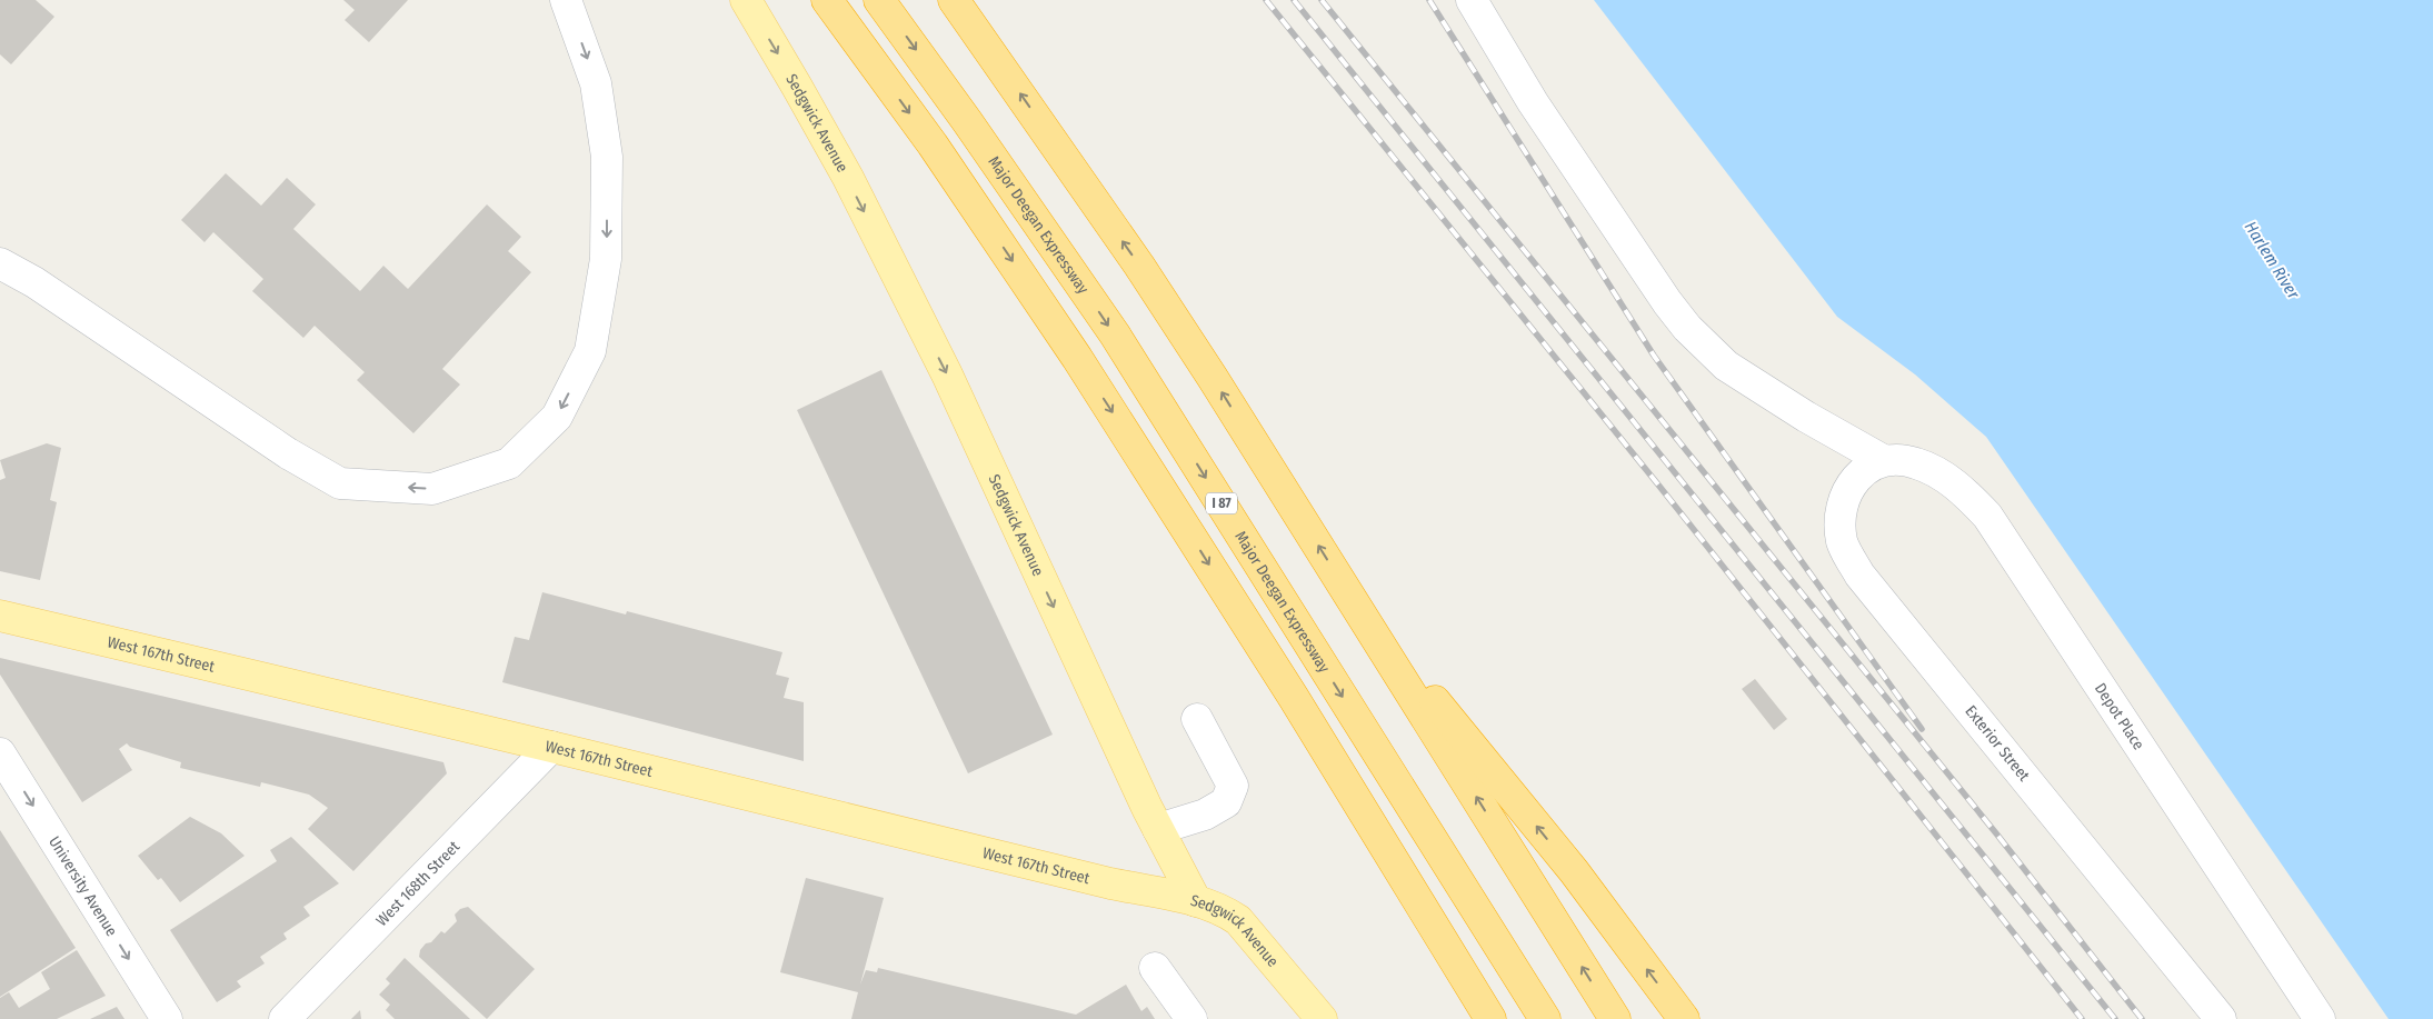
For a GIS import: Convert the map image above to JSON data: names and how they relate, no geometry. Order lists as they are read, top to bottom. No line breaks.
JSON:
{"streets":{"highway":["Major Deegan Expressway","I 87"],"main road":["Sedgwick Avenue","West 167th Street"],"street":["Depot Place","Exterior Street","West 168th Street","University Avenue"]},"crossings":[["Sedgwick Avenue","West 167th Street"],["West 167th Street","West 168th Street"],["Depot Place","Exterior Street"]],"one_way":["Sedgwick Avenue","University Avenue"],"water":["Harlem River"]}
